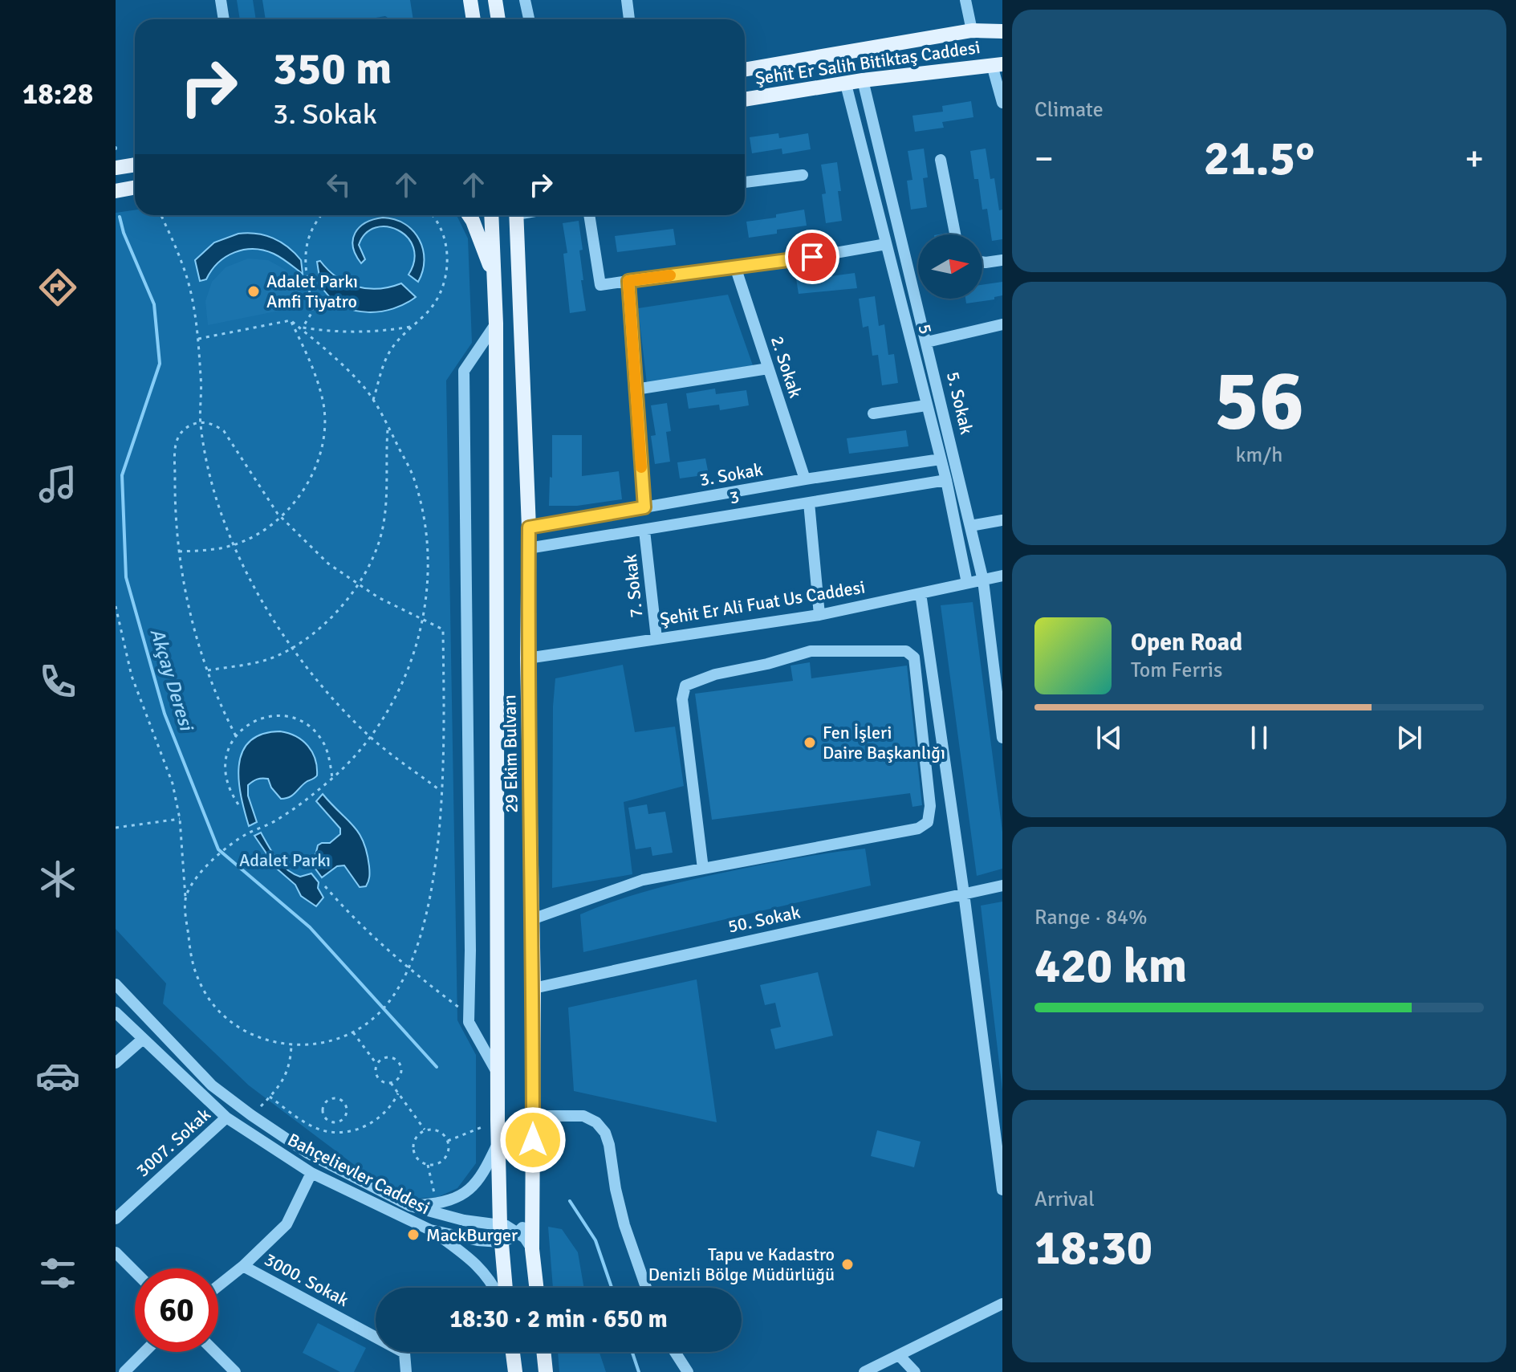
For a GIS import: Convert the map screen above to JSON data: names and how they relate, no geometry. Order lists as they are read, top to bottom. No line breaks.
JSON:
{"streets":{"main road":["Şehit Er Salih Bitiktaş Caddesi","29 Ekim Bulvarı"],"street":["5","2. Sokak","5. Sokak","3. Sokak","3","7. Sokak","Şehit Er Ali Fuat Us Caddesi","50. Sokak","3007. Sokak","Bahçelievler Caddesi","3000. Sokak"]},"crossings":[["Şehit Er Salih Bitiktaş Caddesi","5"],["Şehit Er Salih Bitiktaş Caddesi","5. Sokak"],["5","3. Sokak"],["5","3"],["5","Şehit Er Ali Fuat Us Caddesi"],["2. Sokak","3. Sokak"],["5. Sokak","Şehit Er Ali Fuat Us Caddesi"],["3. Sokak","29 Ekim Bulvarı"],["3","7. Sokak"],["3","29 Ekim Bulvarı"],["7. Sokak","Şehit Er Ali Fuat Us Caddesi"],["Şehit Er Ali Fuat Us Caddesi","29 Ekim Bulvarı"],["29 Ekim Bulvarı","50. Sokak"],["29 Ekim Bulvarı","Bahçelievler Caddesi"],["3007. Sokak","Bahçelievler Caddesi"]],"water":["Akçay Deresi"],"parks":["Adalet Parkı"],"places":["Adalet Parkı Amfi Tiyatro","Fen İşleri Daire Başkanlığı","MackBurger","Tapu ve Kadastro Denizli Bölge Müdürlüğü"],"north":"right","page":{"tabs":"18:28","tile":["Climate",["56","km/h"],["Range · 84%","420 km"],["Arrival","18:30"]],"turn":["350 m","3. Sokak"],"heat":["−","21.5°","+"],"song":["Open Road","Tom Ferris"],"limit":"60","trip":"18:30 · 2 min · 650 m"}}
